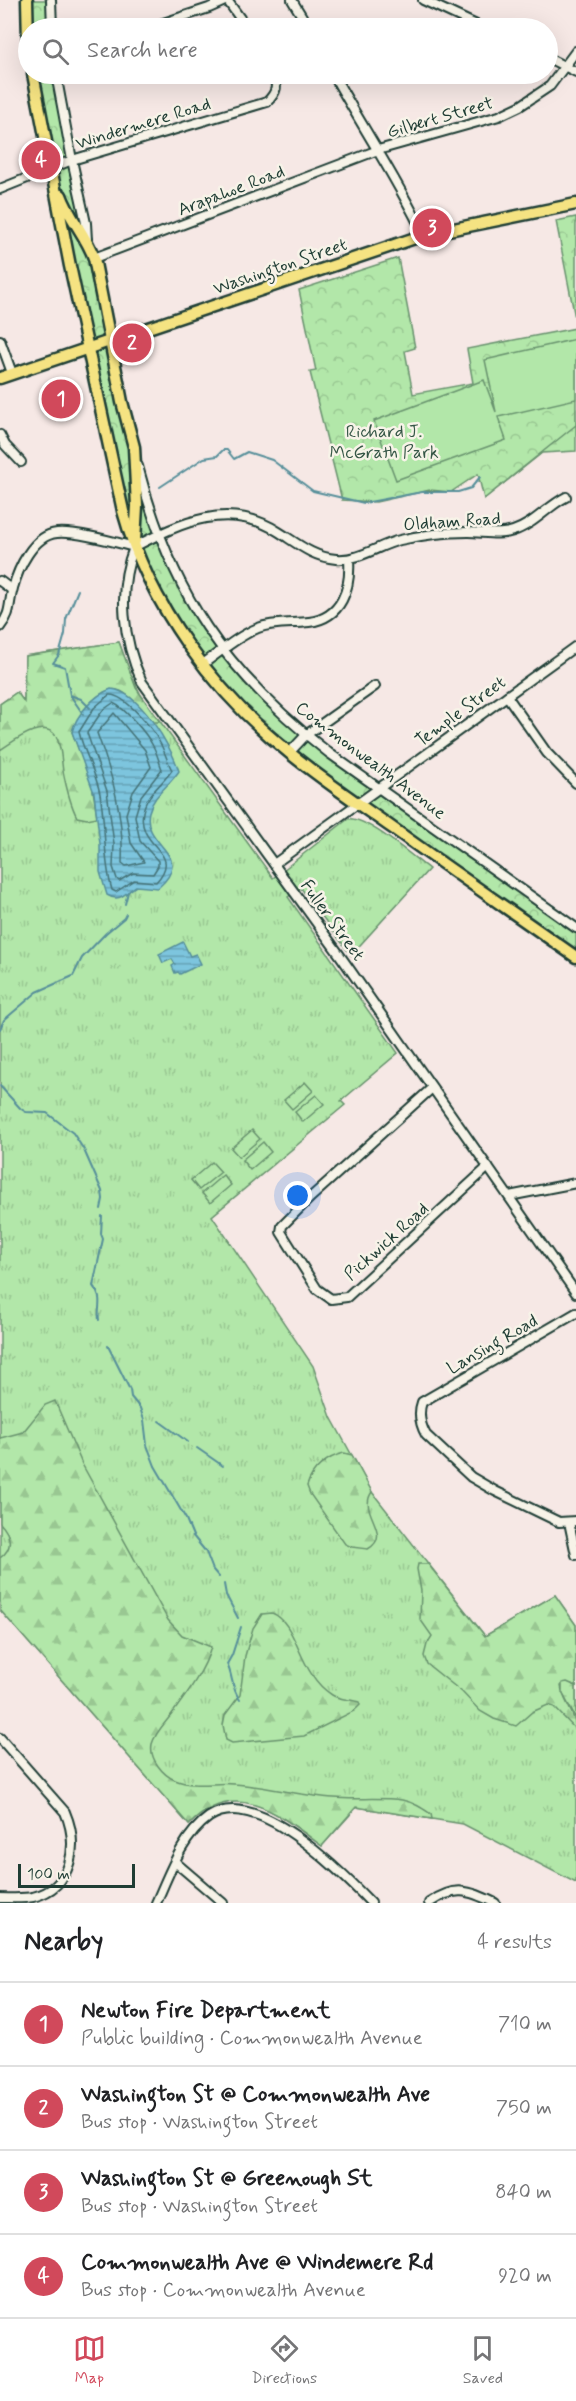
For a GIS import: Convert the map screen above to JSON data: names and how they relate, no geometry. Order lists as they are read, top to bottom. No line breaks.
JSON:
{"streets":{"main road":["Washington Street","Commonwealth Avenue"],"street":["Gilbert Street","Windermere Road","Arapahoe Road","Oldham Road","Temple Street","Fuller Street","Pickwick Road","Lansing Road"]},"crossings":[["Gilbert Street","Arapahoe Road"],["Windermere Road","Commonwealth Avenue"],["Arapahoe Road","Commonwealth Avenue"],["Washington Street","Commonwealth Avenue"],["Oldham Road","Commonwealth Avenue"],["Oldham Road","Fuller Street"],["Temple Street","Commonwealth Avenue"],["Temple Street","Fuller Street"],["Commonwealth Avenue","Fuller Street"],["Fuller Street","Pickwick Road"]],"parks":["Richard J. McGrath Park"],"scale_bar":"100 m","page":{"search":"Search here","pins":["4","3","2","1"],"scale":"100 m","heading":["Nearby","4 results"],"list":[{"mark":"1","name":"Newton Fire Department","note":"Public building · Commonwealth Avenue","value":"710 m"},{"mark":"2","name":"Washington St @ Commonwealth Ave","note":"Bus stop · Washington Street","value":"750 m"},{"mark":"3","name":"Washington St @ Greenough St","note":"Bus stop · Washington Street","value":"840 m"},{"mark":"4","name":"Commonwealth Ave @ Windemere Rd","note":"Bus stop · Commonwealth Avenue","value":"920 m"}],"nav":["Map","Directions","Saved"]}}
